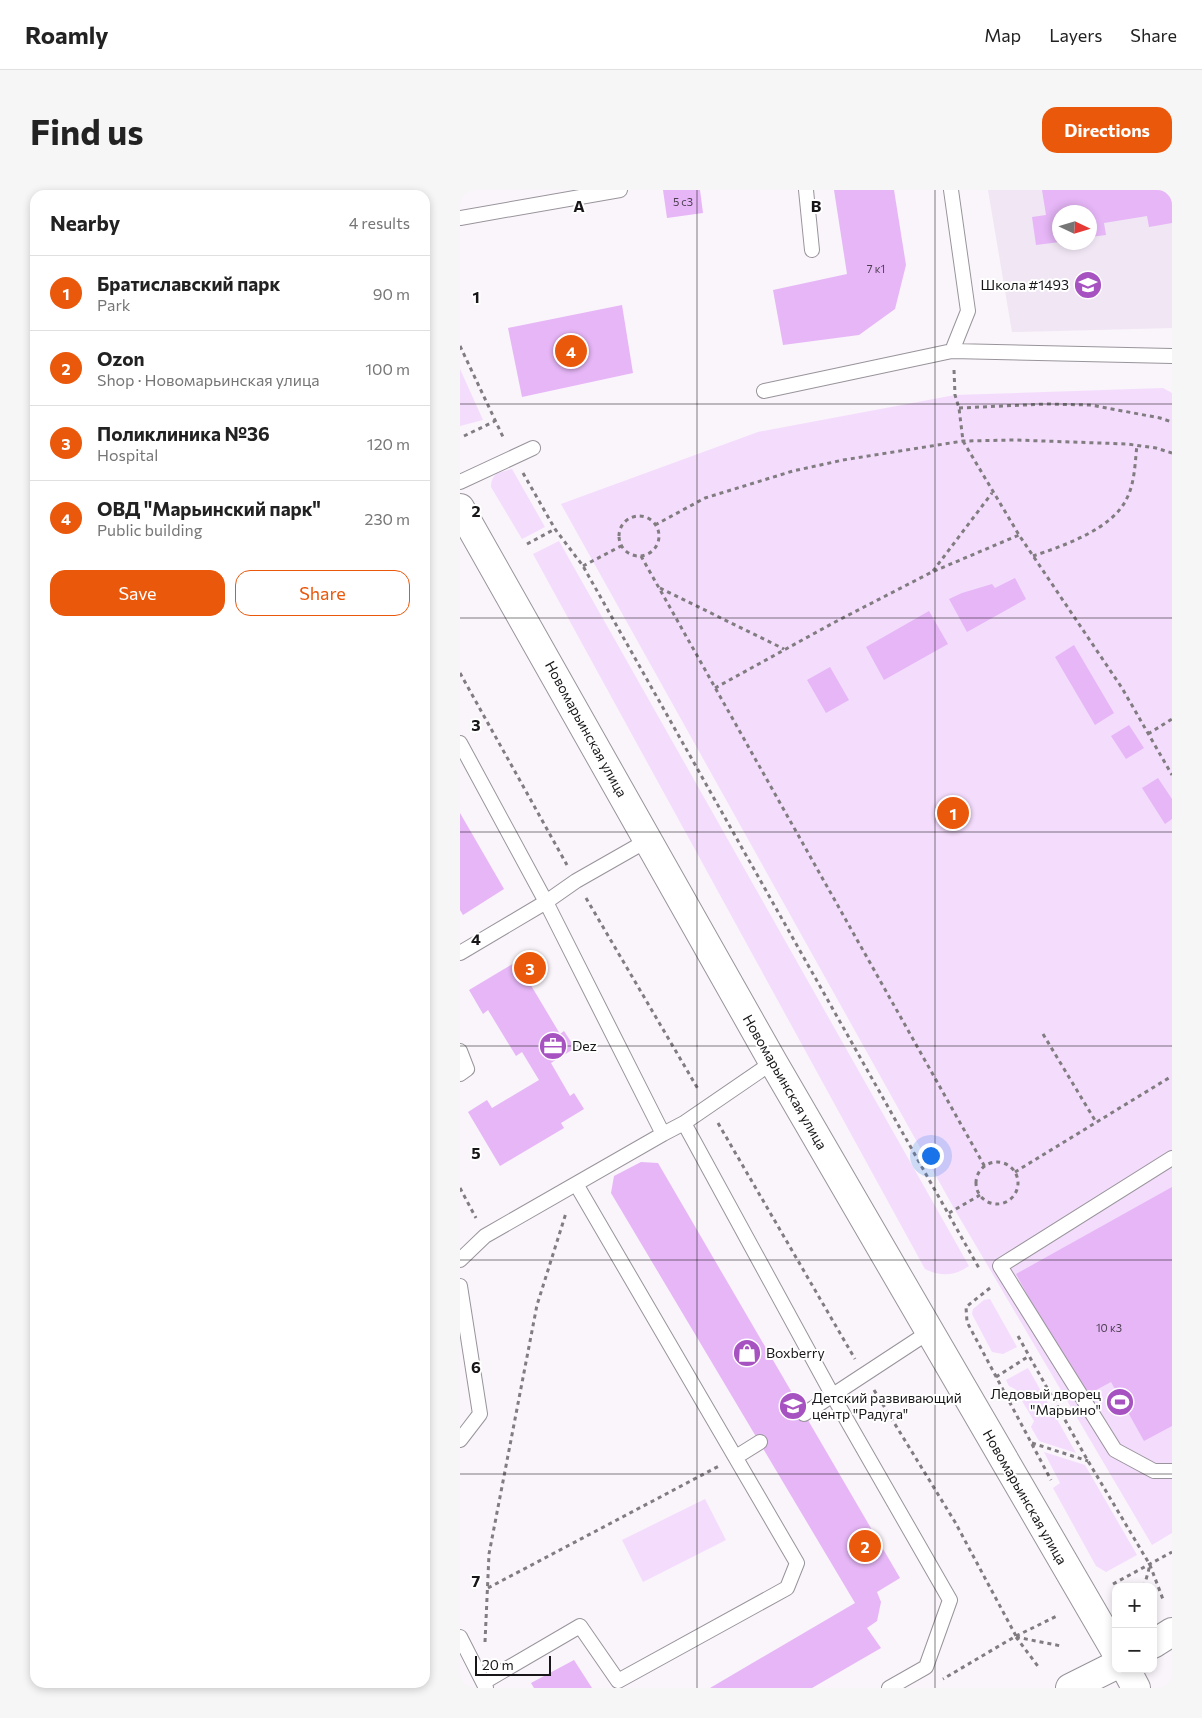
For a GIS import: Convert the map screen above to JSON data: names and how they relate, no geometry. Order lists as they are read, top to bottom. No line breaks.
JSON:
{"streets":{"street":["Новомарьинская улица"]},"places":{"school or university":["Школа #1493","Детский развивающий центр \"Радуга\""],"office":["Dez"],"shop":["Boxberry"],"sports":["Ледовый дворец \"Марьино\""]},"house_numbers":["5 с3","7 к1","10 к3"],"scale_bar":"20 m","north":"right","page":{"header":"Roamly","nav":["Map","Layers","Share"],"buttons":["Directions",["Save","Share"]],"title":"Find us","heading":["Nearby","4 results"],"list":[{"mark":"1","name":"Братиславский парк","note":"Park","value":"90 m"},{"mark":"2","name":"Ozon","note":"Shop · Новомарьинская улица","value":"100 m"},{"mark":"3","name":"Поликлиника №36","note":"Hospital","value":"120 m"},{"mark":"4","name":"ОВД \"Марьинский парк\"","note":"Public building","value":"230 m"}],"pins":["4","1","3","2"],"map_buttons":["+","−"],"scale":"20 m"},"grid":{"columns":["A","B"],"rows":["1","2","3","4","5","6","7"]}}
